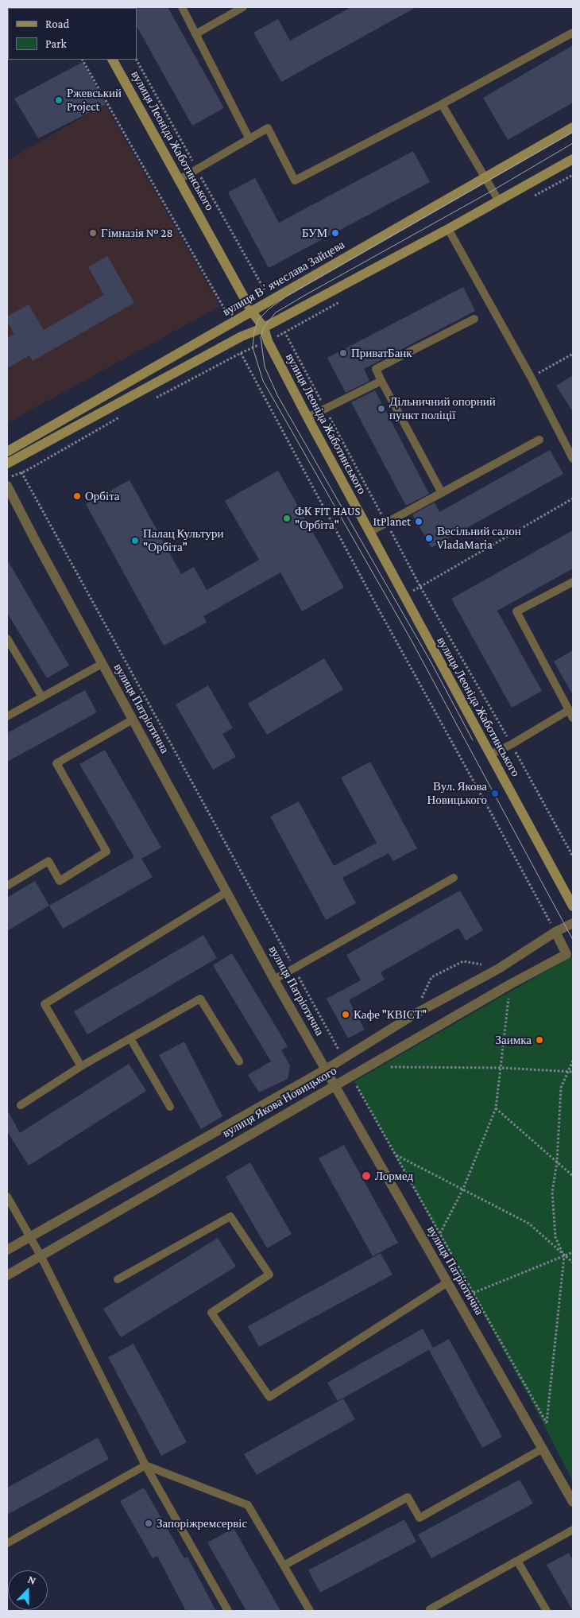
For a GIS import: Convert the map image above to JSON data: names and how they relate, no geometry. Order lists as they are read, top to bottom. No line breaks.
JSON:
{"streets":{"main road":["вулиця Леоніда Жаботинського","вулиця Вʼячеслава Зайцева"],"street":["вулиця Патріотична","вулиця Якова Новицького"]},"crossings":[["вулиця Леоніда Жаботинського","вулиця Вʼячеслава Зайцева"],["вулиця Патріотична","вулиця Якова Новицького"]],"places":["Ржевський Project","Гімназія № 28","БУМ","ПриватБанк","Дільничний опорний пункт поліції","Орбіта","ФК FIT HAUS \"Орбіта\"","ItPlanet","Весільний салон VladaMaria","Палац Культури \"Орбіта\"","Вул. Якова Новицького","Кафе \"КВІСТ\"","Заимка","Лормед","Запоріжремсервіс"],"legend":["Road","Park"],"north":"top"}
